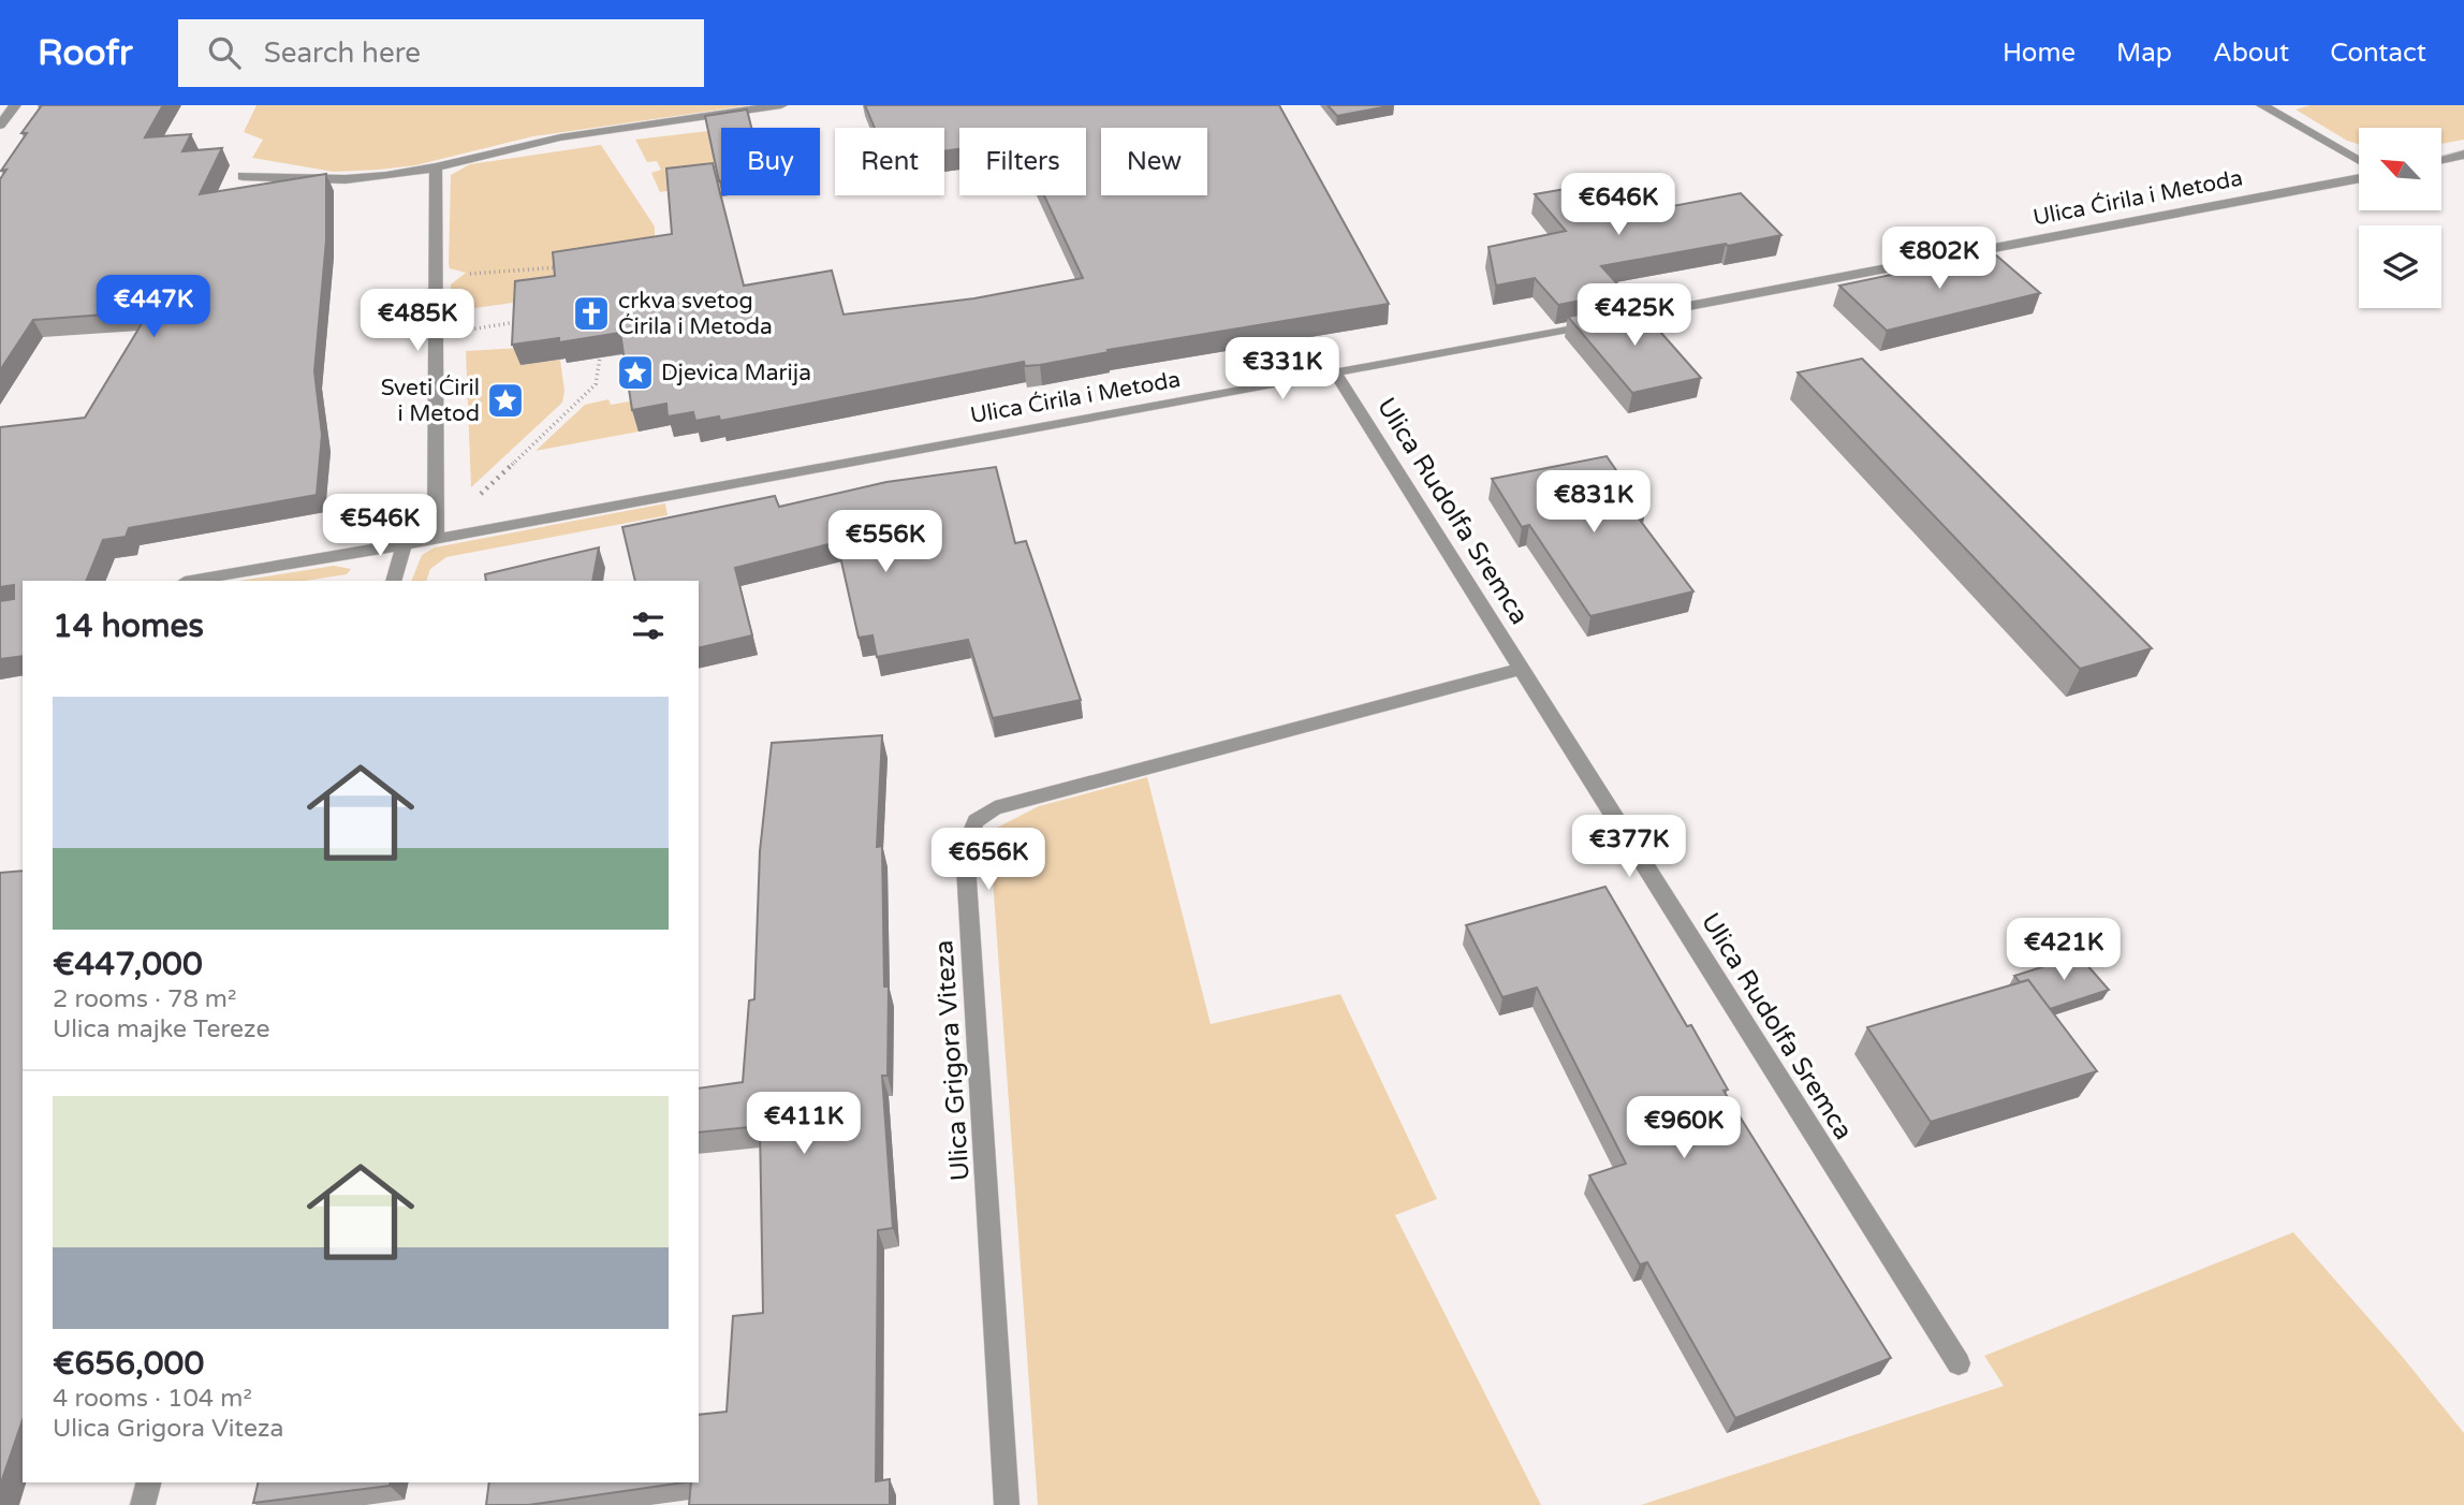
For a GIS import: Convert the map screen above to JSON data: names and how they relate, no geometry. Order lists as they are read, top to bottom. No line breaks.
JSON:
{"streets":{"street":["Ulica Ćirila i Metoda","Ulica Rudolfa Sremca","Ulica Grigora Viteza"]},"crossings":[["Ulica Ćirila i Metoda","Ulica Rudolfa Sremca"],["Ulica Rudolfa Sremca","Ulica Grigora Viteza"]],"places":{"church":["crkva svetog Ćirila i Metoda"],"place":["Djevica Marija","Sveti Ćiril i Metod"]},"north":"top left","page":{"header":"Roofr","search":"Search here","nav":["Home","Map","About","Contact"],"chip":["Buy","Rent","Filters","New"],"price":["€646K","€802K","€447K","€425K","€485K","€331K","€831K","€546K","€556K","€377K","€656K","€421K","€411K","€960K"],"heading":"14 homes","list":[{"name":"€447,000","note":"2 rooms · 78 m² · Ulica majke Tereze"},{"name":"€656,000","note":"4 rooms · 104 m² · Ulica Grigora Viteza"}]}}
